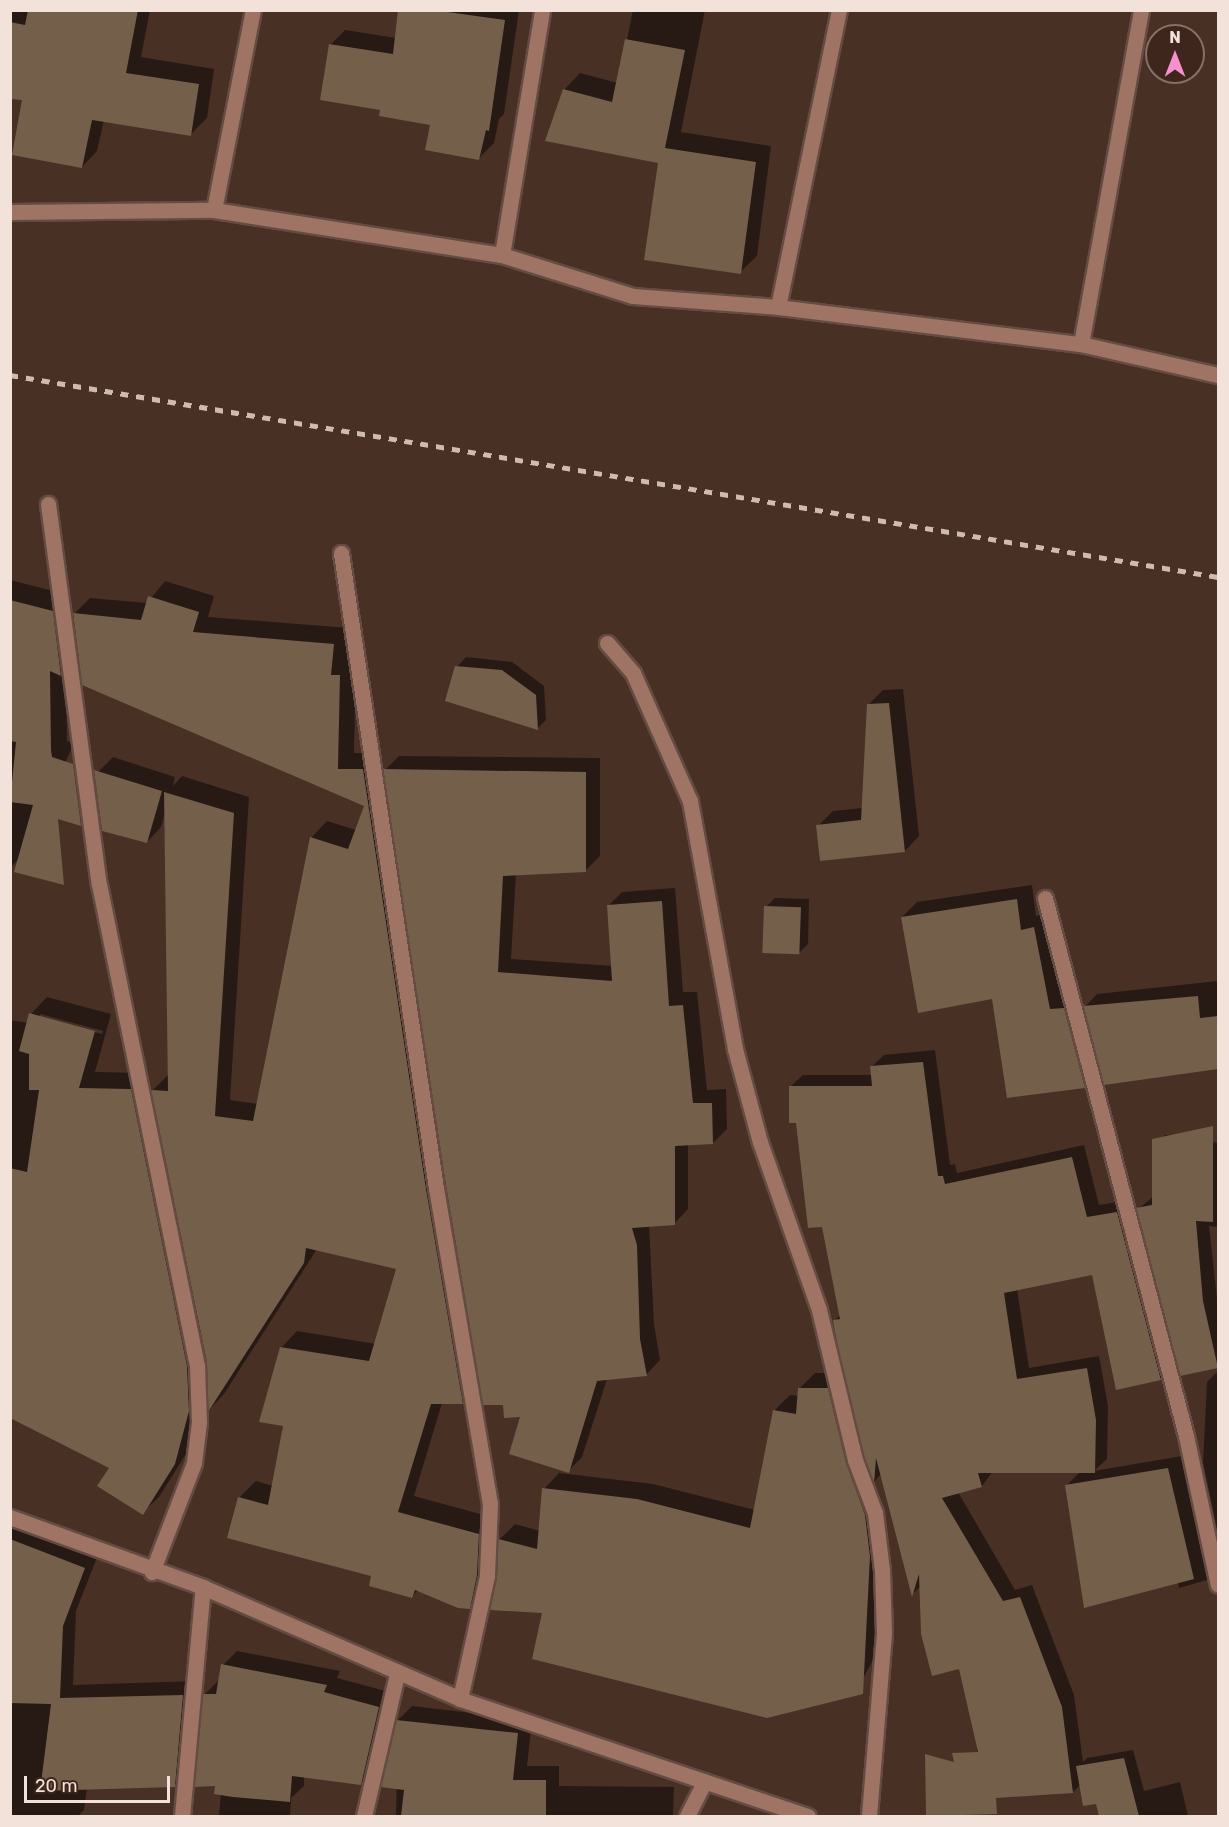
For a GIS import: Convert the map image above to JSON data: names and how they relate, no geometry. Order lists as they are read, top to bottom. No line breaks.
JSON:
{"scale_bar":"20 m","north":"top"}
